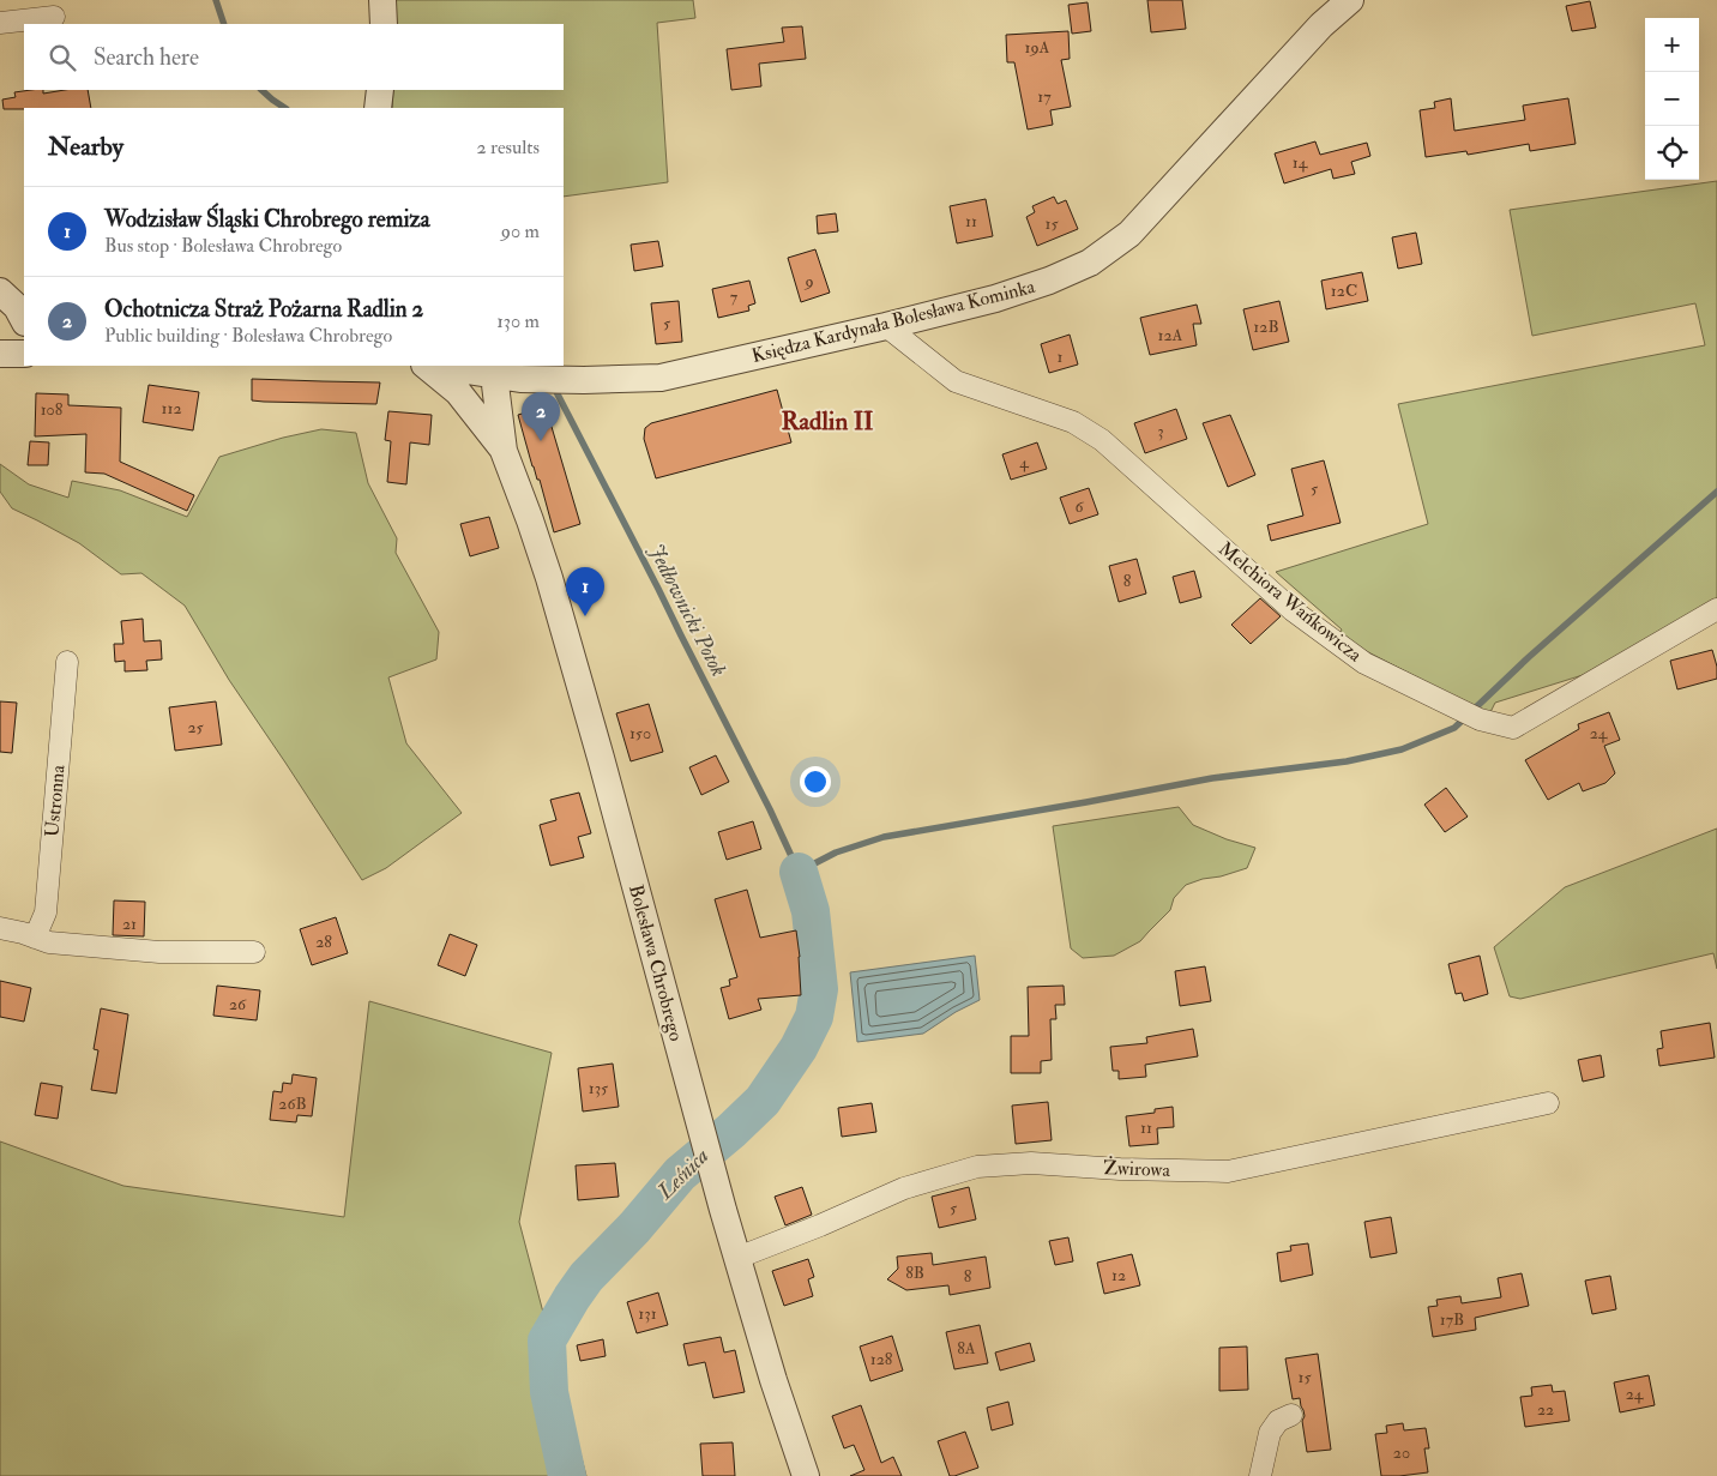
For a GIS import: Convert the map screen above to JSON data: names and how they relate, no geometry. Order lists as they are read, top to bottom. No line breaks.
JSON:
{"streets":{"street":["Księdza Kardynała Bolesława Kominka","Melchiora Wańkowicza","Ustronna","Bolesława Chrobrego","Żwirowa"]},"crossings":[["Księdza Kardynała Bolesława Kominka","Melchiora Wańkowicza"],["Księdza Kardynała Bolesława Kominka","Bolesława Chrobrego"],["Bolesława Chrobrego","Żwirowa"]],"districts":["Radlin II"],"water":["Jedłownicki Potok","Leśnica"],"house_numbers":["19A","17","14","11","15","9","12C","7","5","12B","12A","1","112","108","3","4","5","6","8","25","150","24","21","28","26","135","26B","11","5","8B","12","8","131","17B","8A","128","15","24","22","20"],"page":{"map_buttons":["+","−"],"search":"Search here","heading":["Nearby","2 results"],"list":[{"mark":"1","name":"Wodzisław Śląski Chrobrego remiza","note":"Bus stop · Bolesława Chrobrego","value":"90 m"},{"mark":"2","name":"Ochotnicza Straż Pożarna Radlin 2","note":"Public building · Bolesława Chrobrego","value":"130 m"}],"pins":["2","1"]}}
